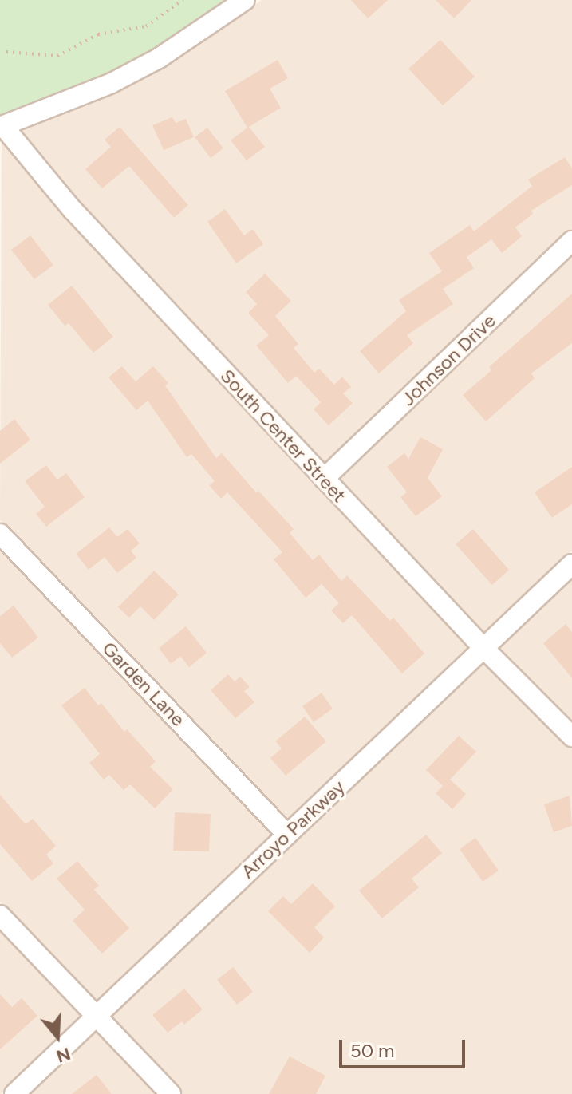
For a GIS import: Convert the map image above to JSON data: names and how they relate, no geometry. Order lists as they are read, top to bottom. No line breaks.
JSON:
{"streets":{"street":["Johnson Drive","South Center Street","Garden Lane","Arroyo Parkway"]},"crossings":[["Johnson Drive","South Center Street"],["South Center Street","Arroyo Parkway"],["Garden Lane","Arroyo Parkway"]],"scale_bar":"50 m","north":"bottom"}
